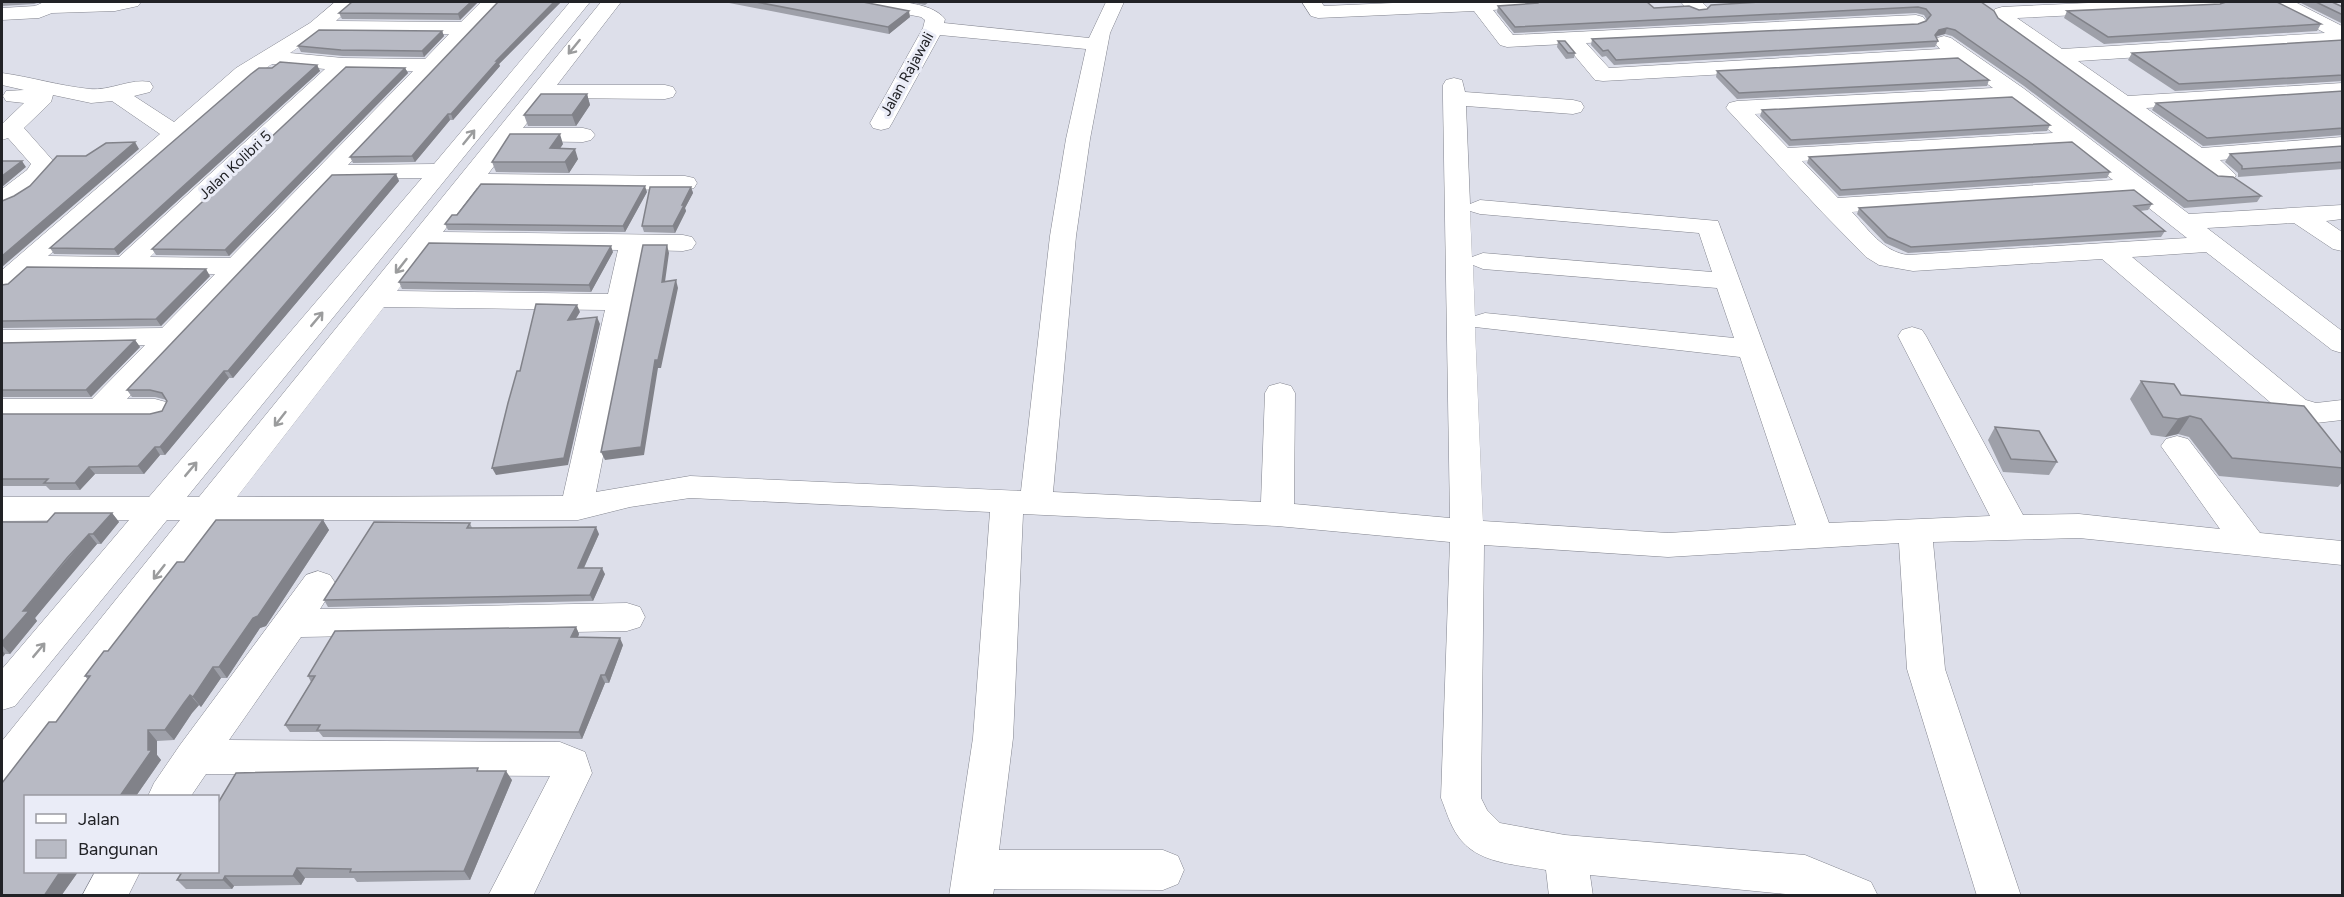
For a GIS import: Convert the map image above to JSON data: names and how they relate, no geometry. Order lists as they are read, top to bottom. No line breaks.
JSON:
{"streets":{"street":["Jalan Rajawali","Jalan Kolibri 5"]},"legend":["Jalan","Bangunan"]}
